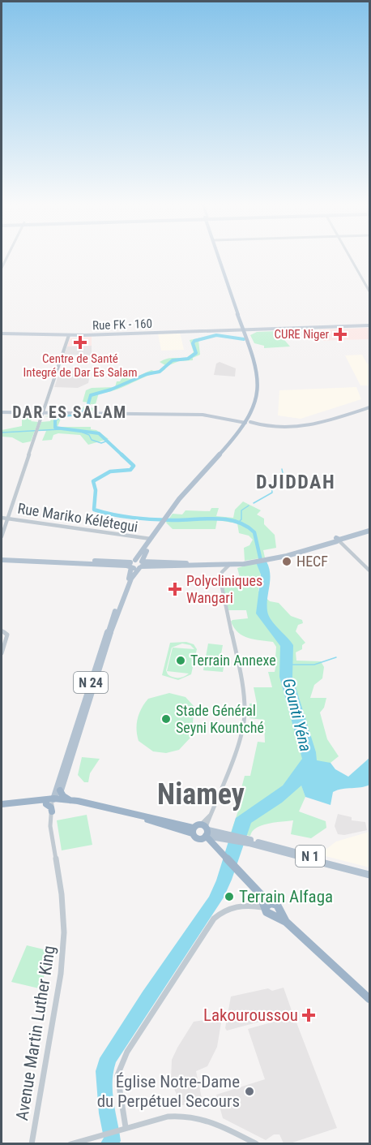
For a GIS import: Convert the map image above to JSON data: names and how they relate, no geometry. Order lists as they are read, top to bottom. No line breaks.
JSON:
{"streets":{"main road":["Rue FK - 160","N 24","N 1"],"street":["Rue Mariko Kélétegui","Avenue Martin Luther King"]},"crossings":[["Rue FK - 160","N 24"],["Rue Mariko Kélétegui","N 24"],["N 24","Avenue Martin Luther King"]],"districts":["DAR ES SALAM","DJIDDAH","Niamey"],"water":["Gounti Yéna"],"places":{"health":["CURE Niger","Centre de Santé Integré de Dar Es Salam","Polycliniques Wangari","Lakouroussou"],"other":["HECF","Terrain Annexe","Stade Général Seyni Kountché","Terrain Alfaga","Église Notre-Dame du Perpétuel Secours"]}}
